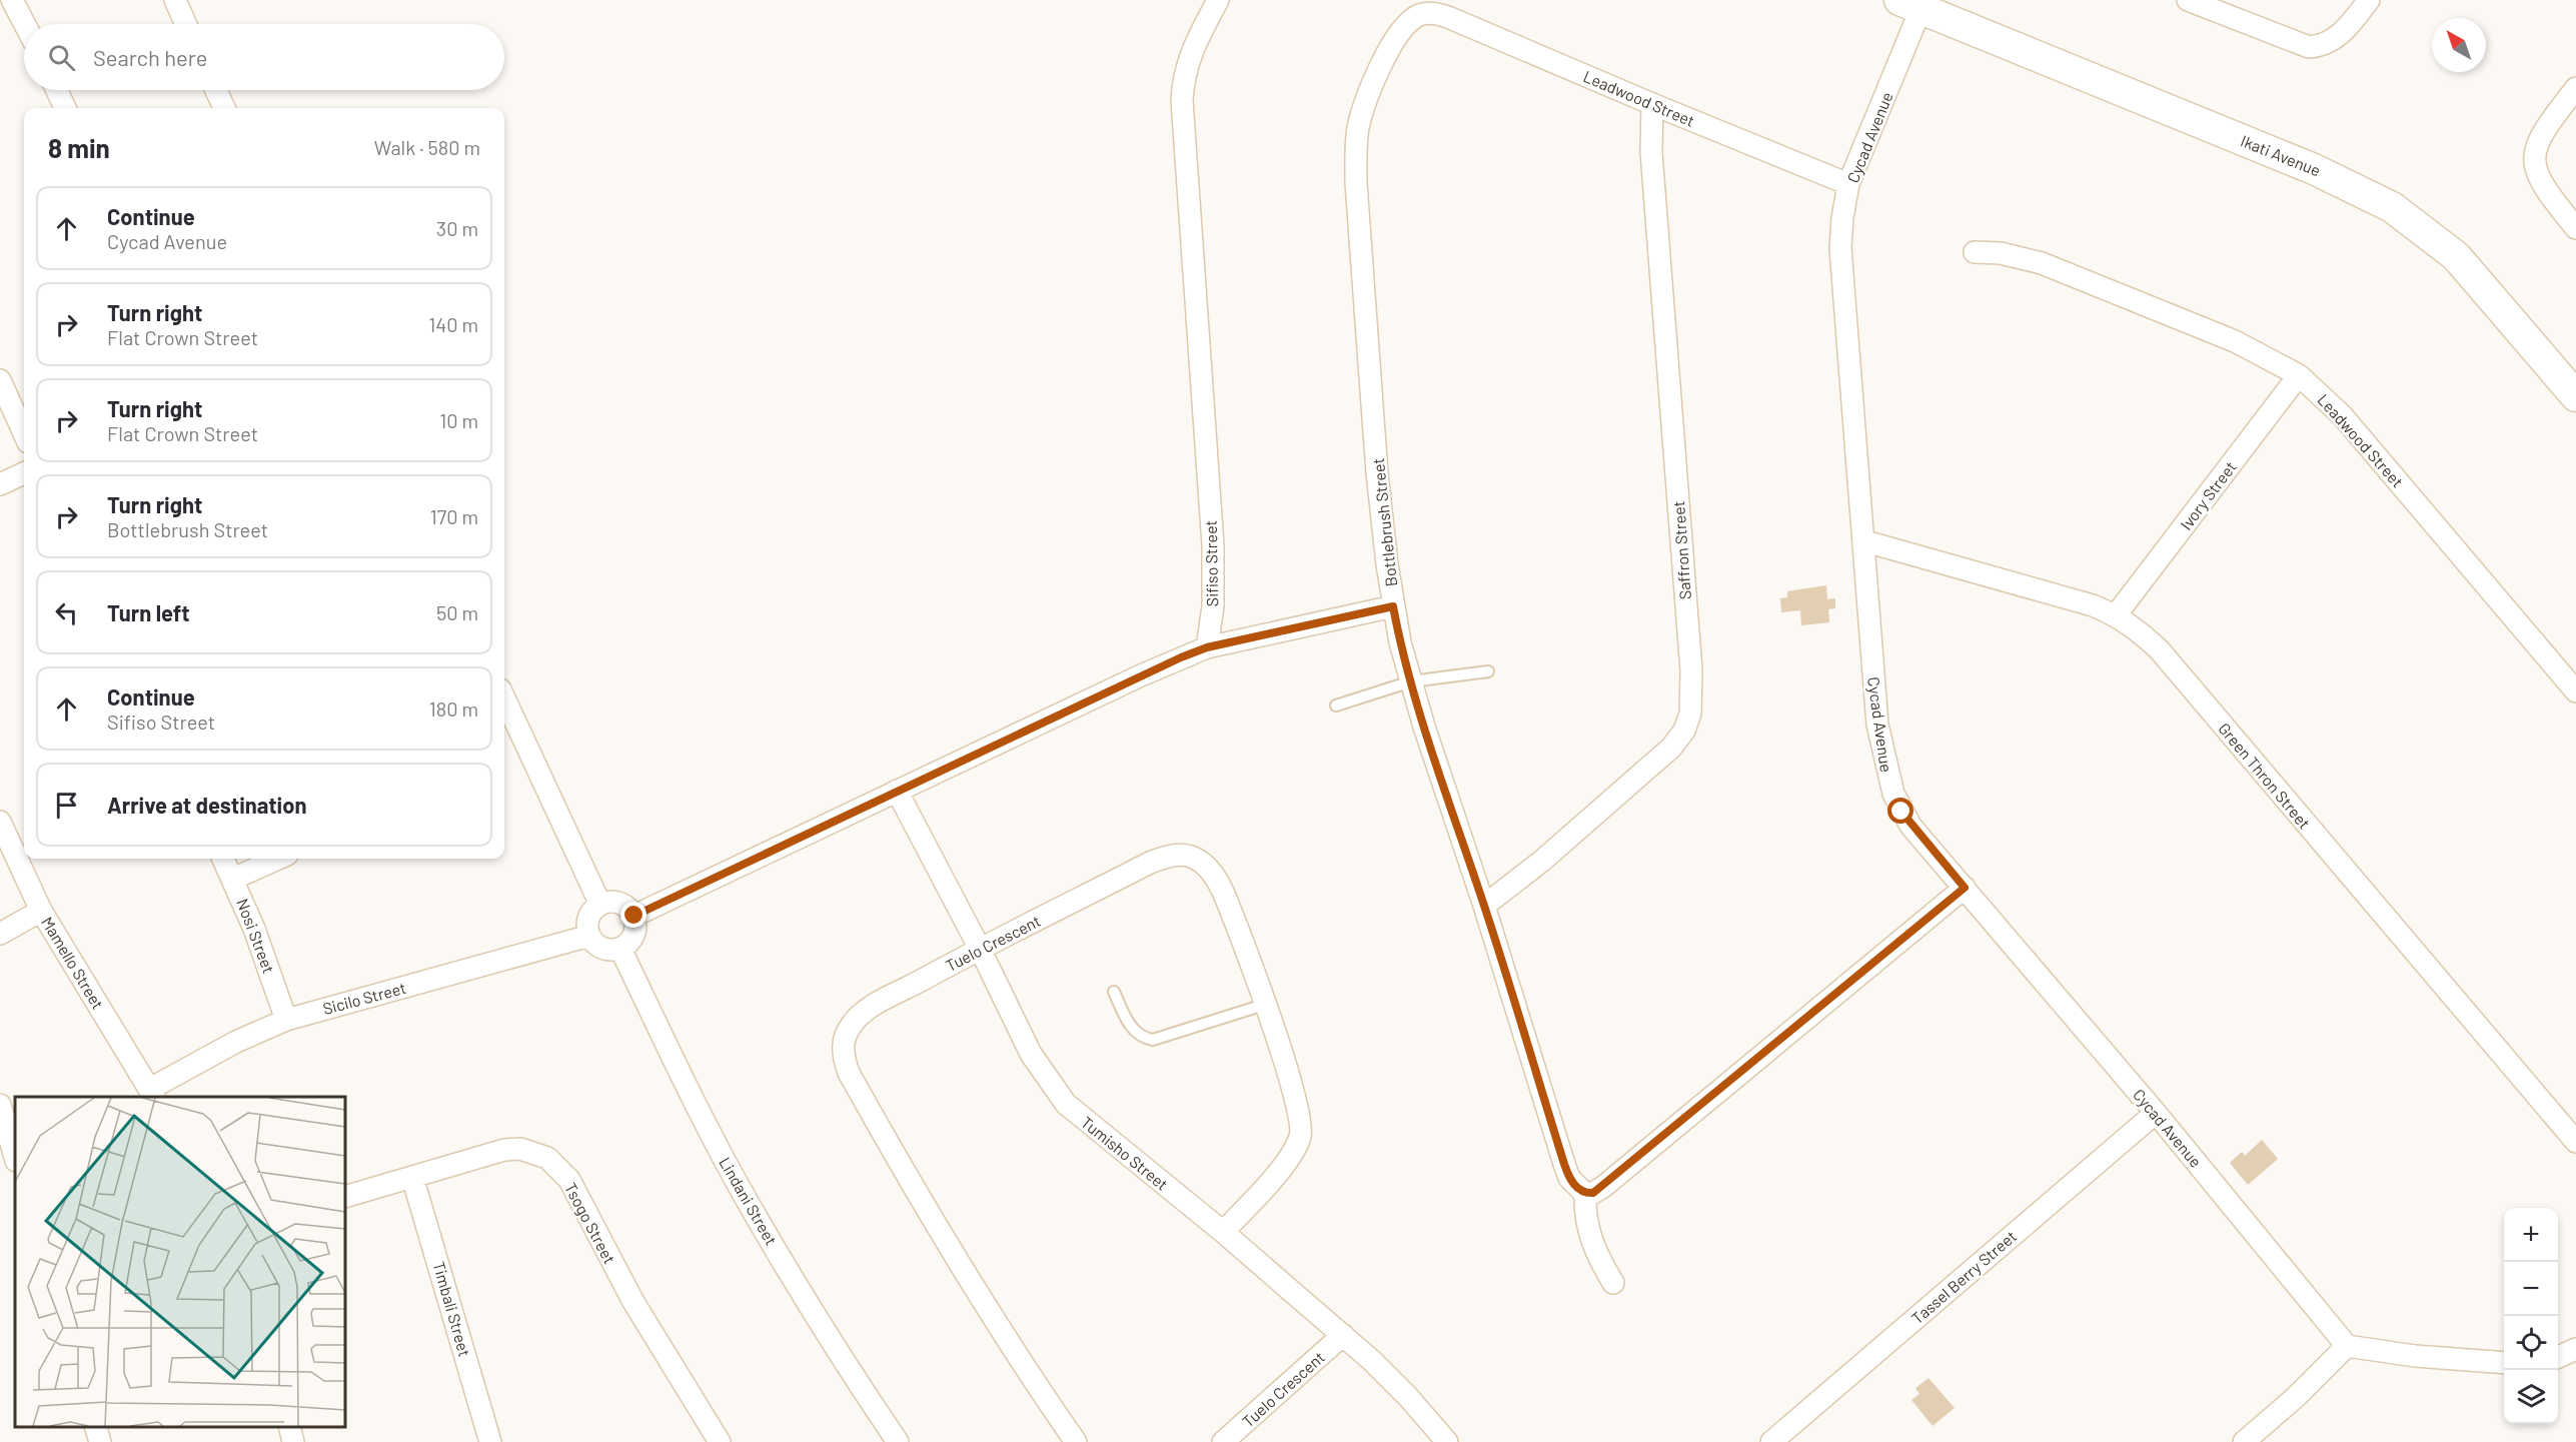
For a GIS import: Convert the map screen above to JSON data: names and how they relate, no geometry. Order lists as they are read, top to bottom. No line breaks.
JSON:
{"streets":{"street":["Leadwood Street","Cycad Avenue","Ikati Avenue","Ivory Street","Bottlebrush Street","Saffron Street","Sifiso Street","Green Thron Street","Nosi Street","Tuelo Crescent","Mamello Street","Sicilo Street","Tumisho Street","Lindani Street","Tsogo Street","Tassel Berry Street","Timbali Street"]},"crossings":[["Leadwood Street","Cycad Avenue"],["Leadwood Street","Ivory Street"],["Leadwood Street","Bottlebrush Street"],["Leadwood Street","Saffron Street"],["Cycad Avenue","Ikati Avenue"],["Cycad Avenue","Green Thron Street"],["Cycad Avenue","Tassel Berry Street"],["Ivory Street","Green Thron Street"],["Bottlebrush Street","Saffron Street"],["Nosi Street","Sicilo Street"],["Tuelo Crescent","Tumisho Street"],["Mamello Street","Sicilo Street"],["Sicilo Street","Lindani Street"],["Tsogo Street","Timbali Street"]],"north":"top left","page":{"search":"Search here","heading":["8 min","Walk · 580 m"],"list":[["Continue","Cycad Avenue","30 m"],["Turn right","Flat Crown Street","140 m"],["Turn right","Flat Crown Street","10 m"],["Turn right","Bottlebrush Street","170 m"],["Turn left","50 m"],["Continue","Sifiso Street","180 m"],"Arrive at destination"],"map_buttons":["+","−"]}}
